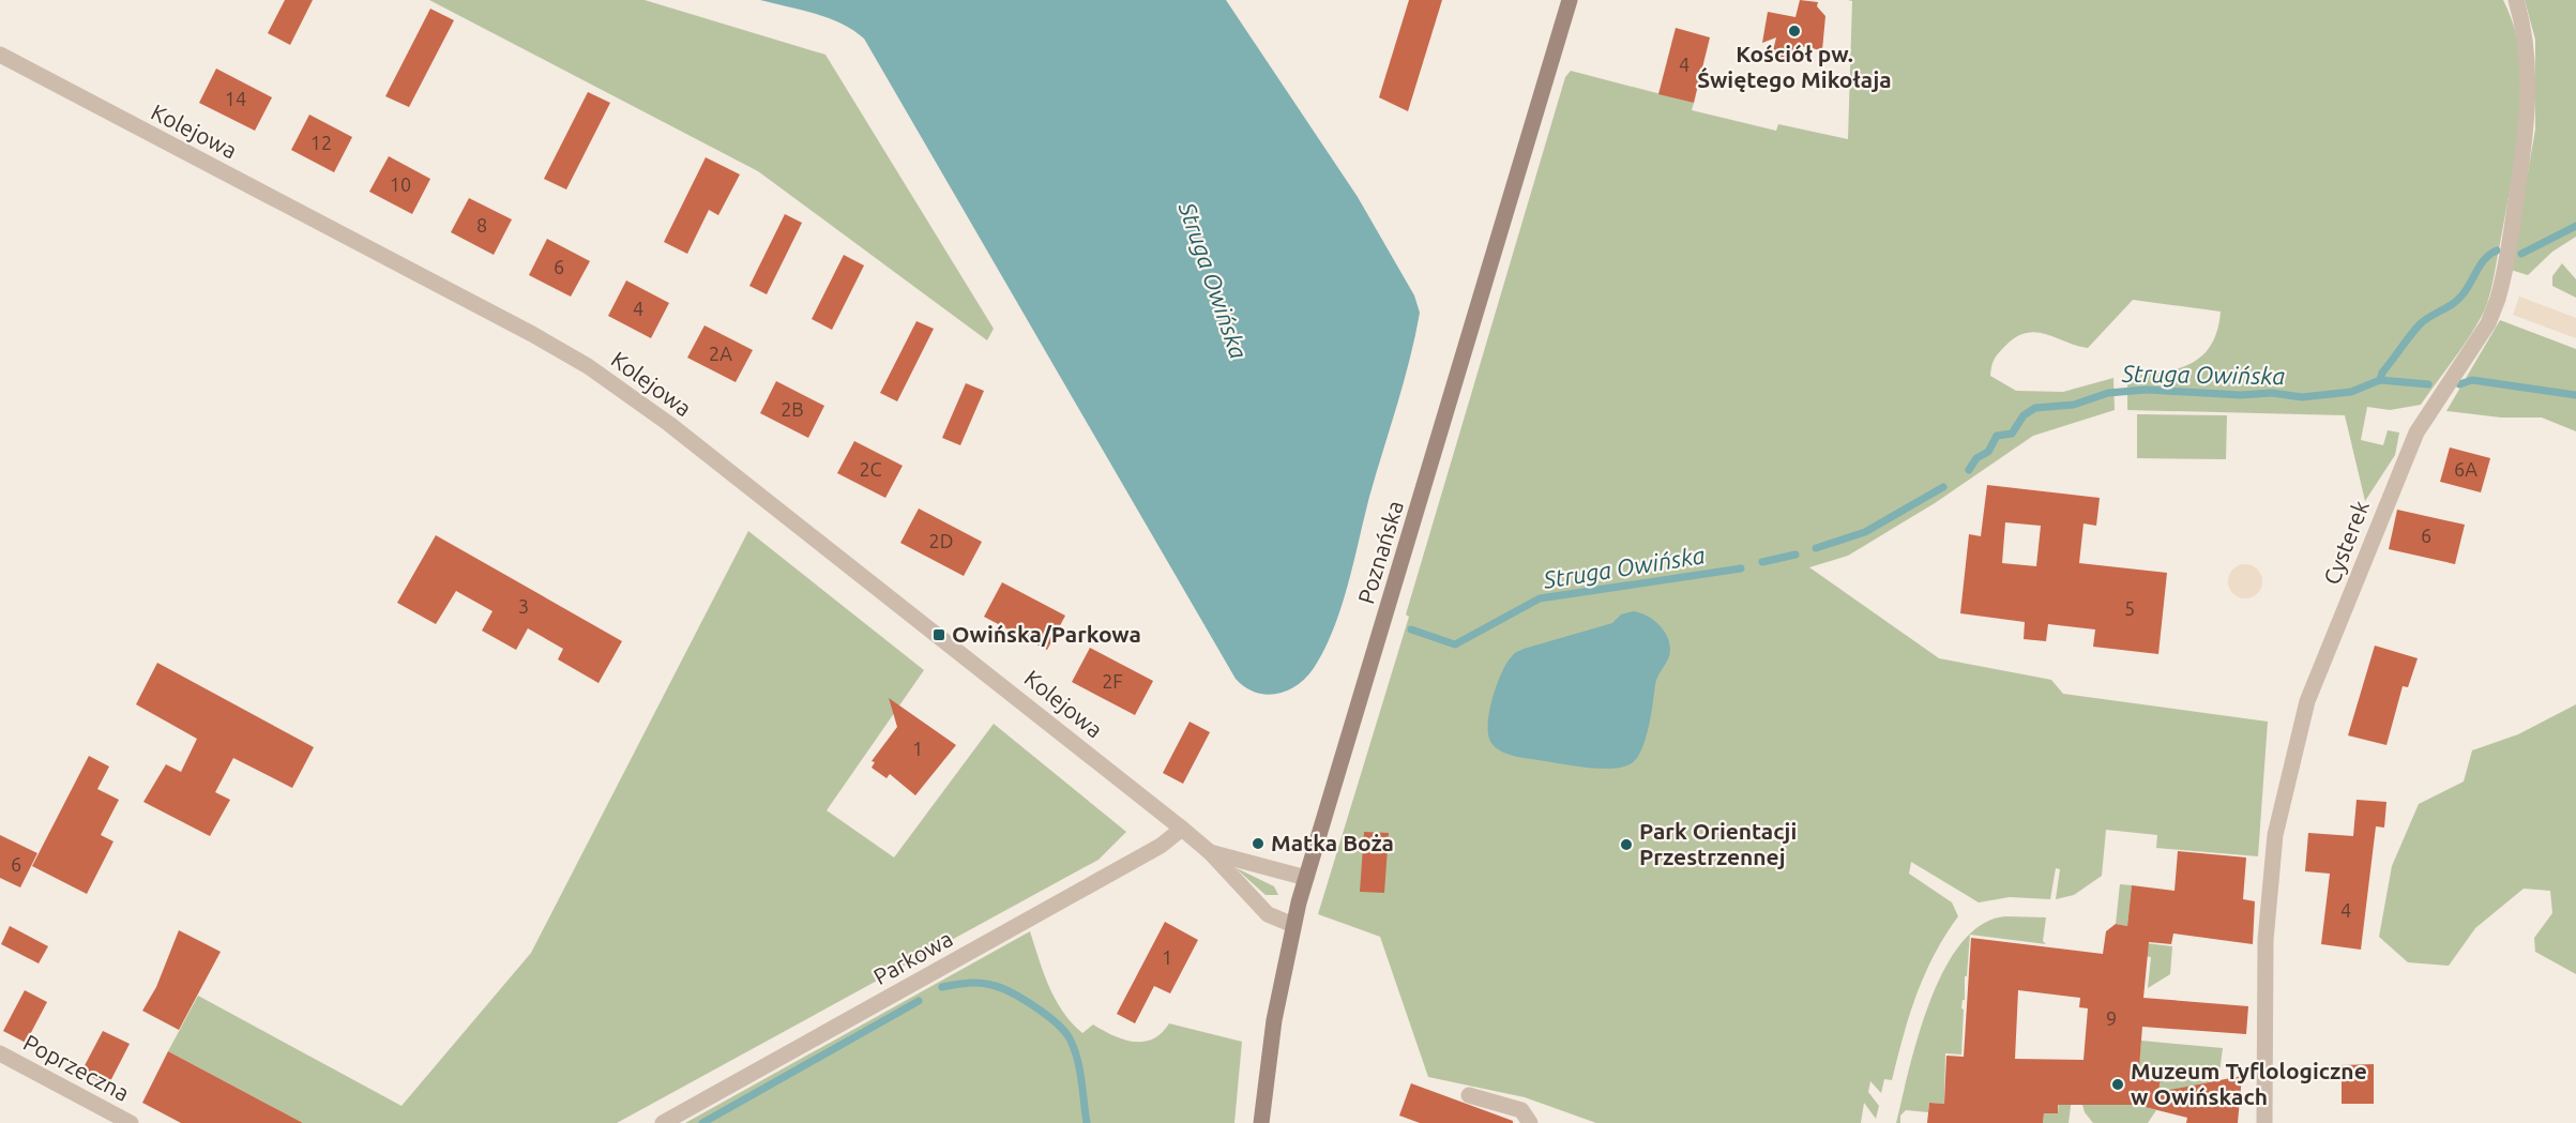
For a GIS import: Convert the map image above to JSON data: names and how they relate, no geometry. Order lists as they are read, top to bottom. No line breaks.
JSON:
{"streets":{"main road":["Poznańska"],"street":["Kolejowa","Cysterek","Parkowa","Poprzeczna"]},"crossings":[["Kolejowa","Poznańska"],["Kolejowa","Parkowa"]],"water":["Struga Owińska"],"places":{"other":["Kościół pw. Świętego Mikołaja","Matka Boża","Park Orientacji Przestrzennej","Muzeum Tyflologiczne w Owińskach"],"transit":["Owińska/Parkowa"]},"house_numbers":["4","14","12","10","8","6","4","2A","2B","2C","6A","6","2D","3","5","2F","1","6","4","1","9"]}
